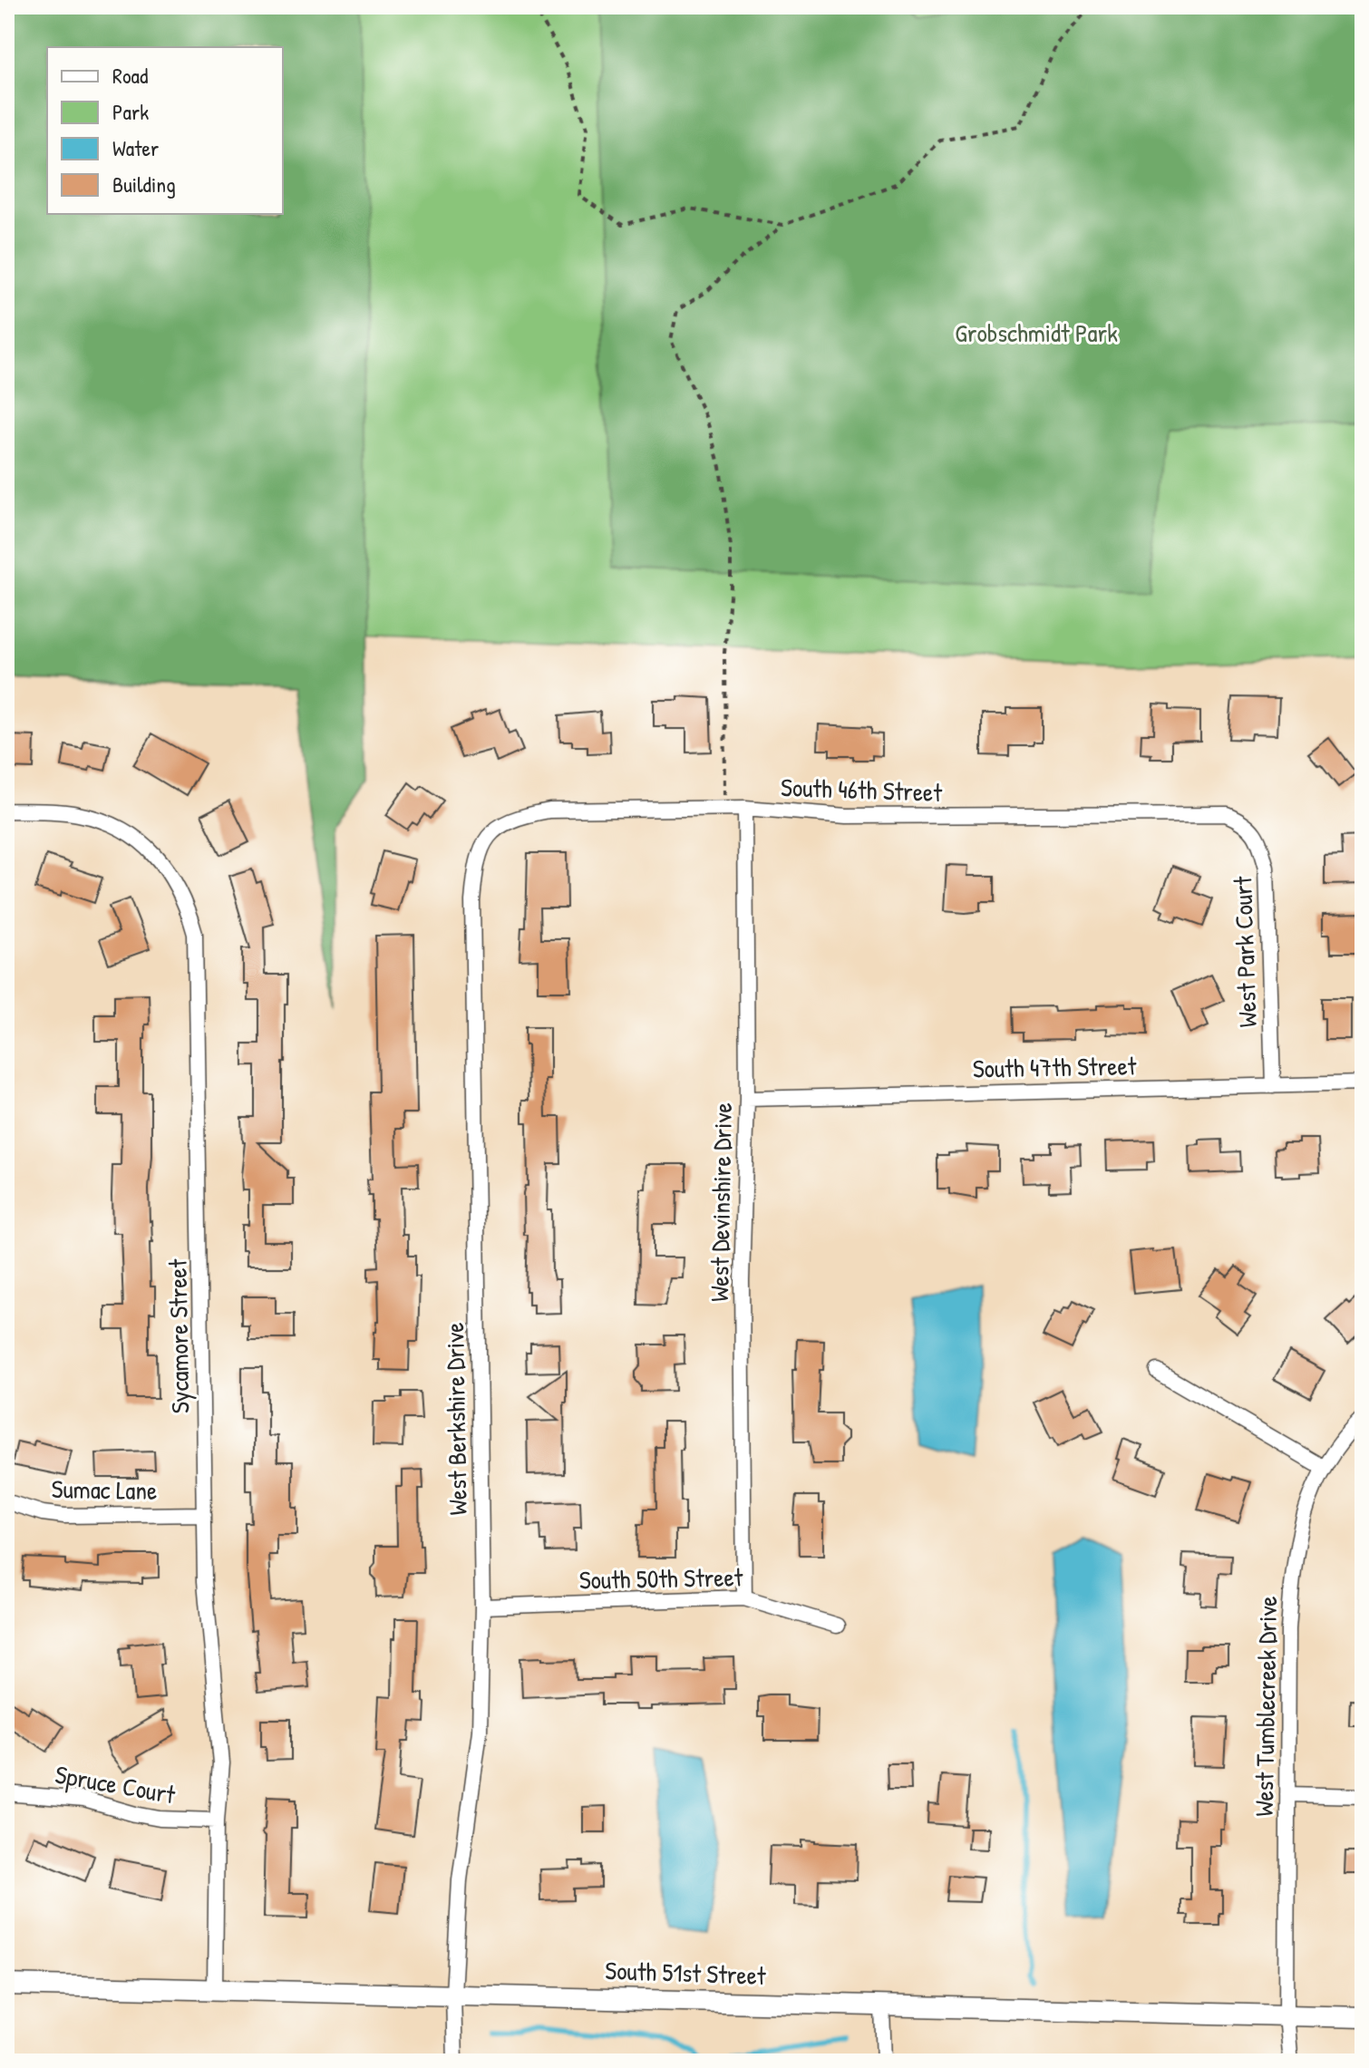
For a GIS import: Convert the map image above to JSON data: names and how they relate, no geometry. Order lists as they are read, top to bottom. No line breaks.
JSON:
{"streets":{"street":["South 46th Street","West Park Court","South 47th Street","West Devinshire Drive","Sycamore Street","West Berkshire Drive","Sumac Lane","South 50th Street","West Tumblecreek Drive","Spruce Court","South 51st Street"]},"crossings":[["South 46th Street","West Park Court"],["South 46th Street","West Devinshire Drive"],["South 46th Street","West Berkshire Drive"],["West Park Court","South 47th Street"],["South 47th Street","West Devinshire Drive"],["West Devinshire Drive","South 50th Street"],["Sycamore Street","Sumac Lane"],["Sycamore Street","Spruce Court"],["Sycamore Street","South 51st Street"],["West Berkshire Drive","South 50th Street"],["West Berkshire Drive","South 51st Street"],["West Tumblecreek Drive","South 51st Street"]],"parks":["Grobschmidt Park"],"legend":["Road","Park","Water","Building"]}
